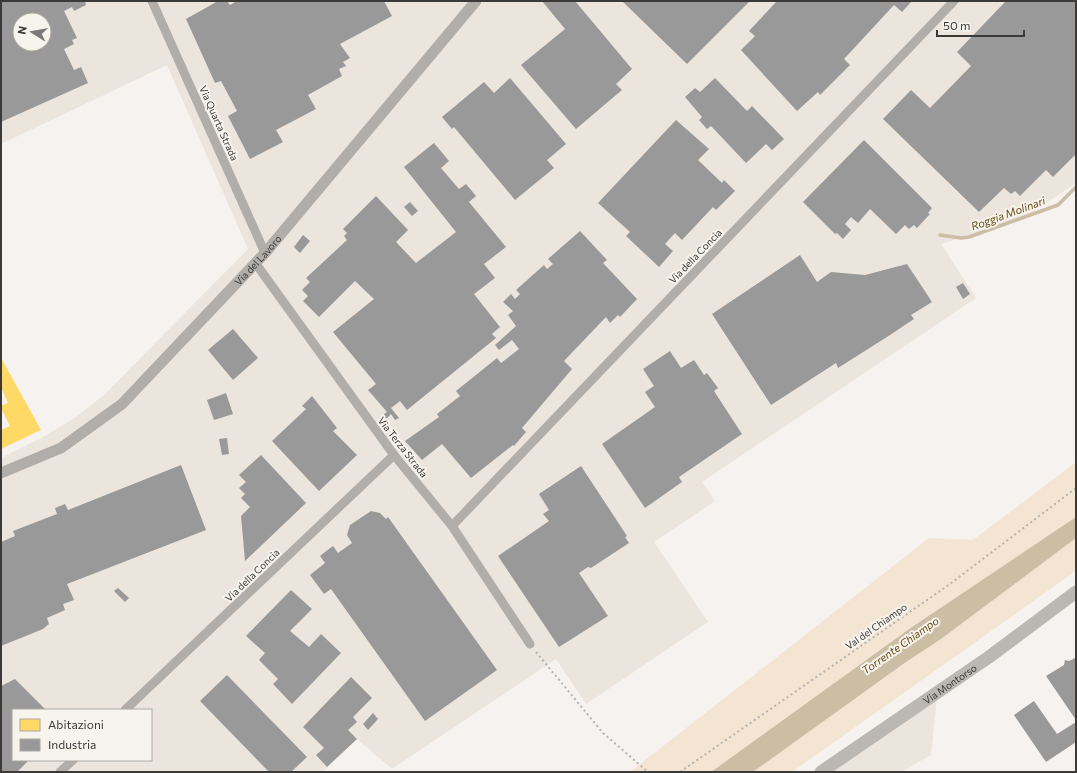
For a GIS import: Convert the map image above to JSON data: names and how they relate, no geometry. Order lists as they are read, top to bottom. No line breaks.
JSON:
{"streets":{"main road":["Via Montorso"],"street":["Via Quarta Strada","Via della Concia","Via del Lavoro","Via Terza Strada"],"path":["Val del Chiampo"]},"crossings":[["Via Quarta Strada","Via del Lavoro"],["Via della Concia","Via Terza Strada"],["Via del Lavoro","Via Terza Strada"]],"water":["Roggia Molinari","Torrente Chiampo"],"legend":["Abitazioni","Industria"],"scale_bar":"50 m","north":"left"}
